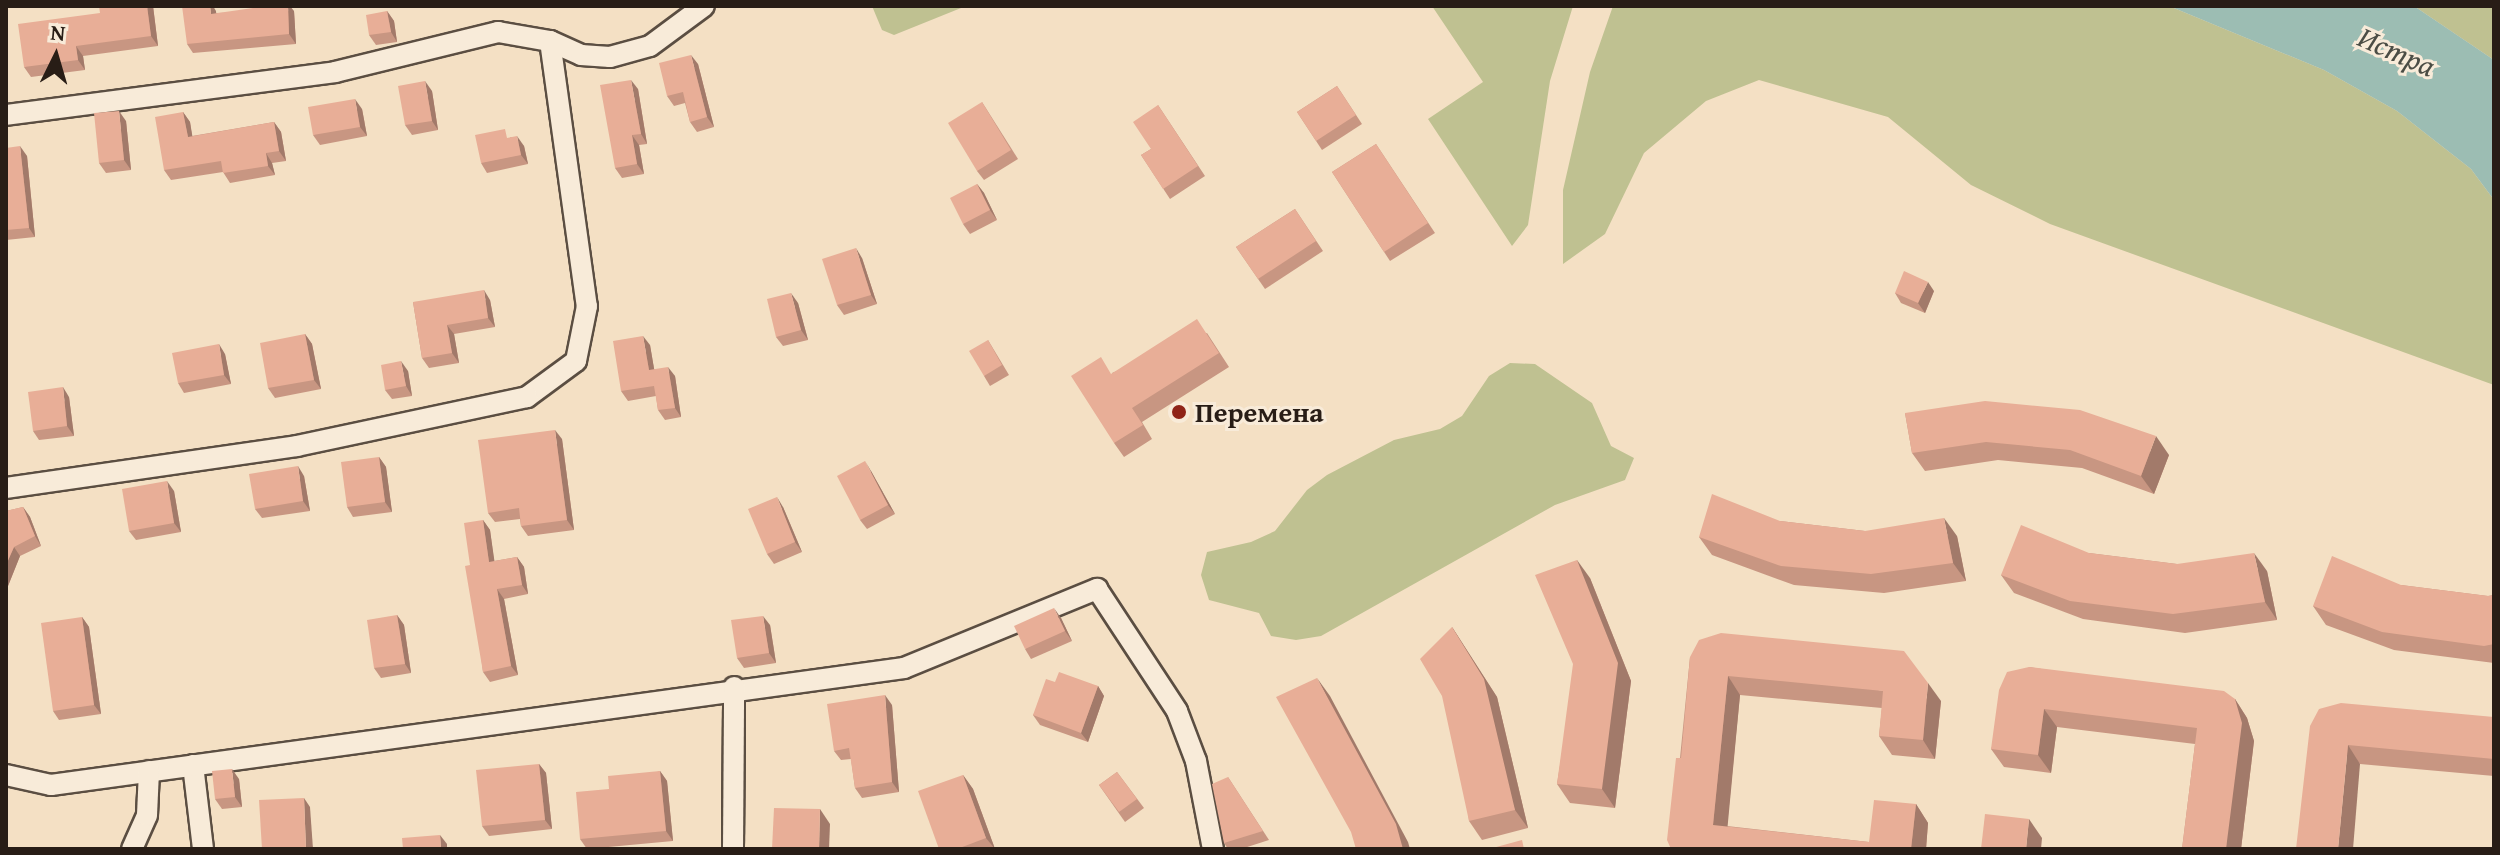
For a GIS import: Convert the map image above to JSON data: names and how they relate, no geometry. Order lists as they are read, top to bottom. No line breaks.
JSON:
{"water":["Истра"],"places":["Перемена"],"north":"top"}
